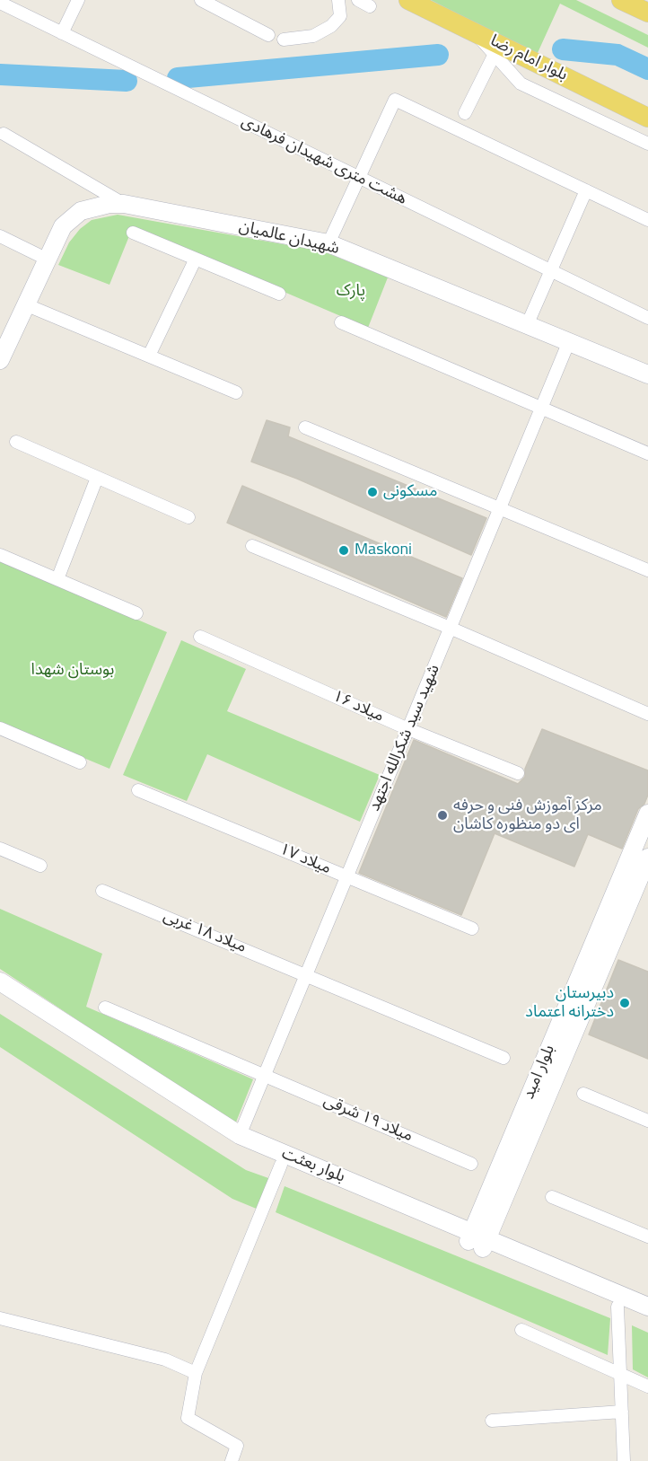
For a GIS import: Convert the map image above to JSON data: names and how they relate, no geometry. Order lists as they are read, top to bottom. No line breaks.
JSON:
{"streets":{"main road":["بلوار امام رضا","شهیدان عالمیان","بلوار امید","بلوار بعثت"],"street":["هشت متری شهیدان فرهادی","میلاد ۱۶","شهید سید شکرالله اجتهد","میلاد ۱۷","میلاد ۱۸ غربی","میلاد ۱۹ شرقی"]},"crossings":[["شهیدان عالمیان","شهید سید شکرالله اجتهد"],["میلاد ۱۶","شهید سید شکرالله اجتهد"],["شهید سید شکرالله اجتهد","میلاد ۱۷"],["شهید سید شکرالله اجتهد","میلاد ۱۸ غربی"],["شهید سید شکرالله اجتهد","میلاد ۱۹ شرقی"],["شهید سید شکرالله اجتهد","بلوار بعثت"],["بلوار امید","بلوار بعثت"]],"parks":["پارک","بوستان شهدا"],"places":["مسکونی","Maskoni","مرکز آموزش فنی و حرفه ای دو منظوره کاشان","دبیرستان دخترانه اعتماد"]}
